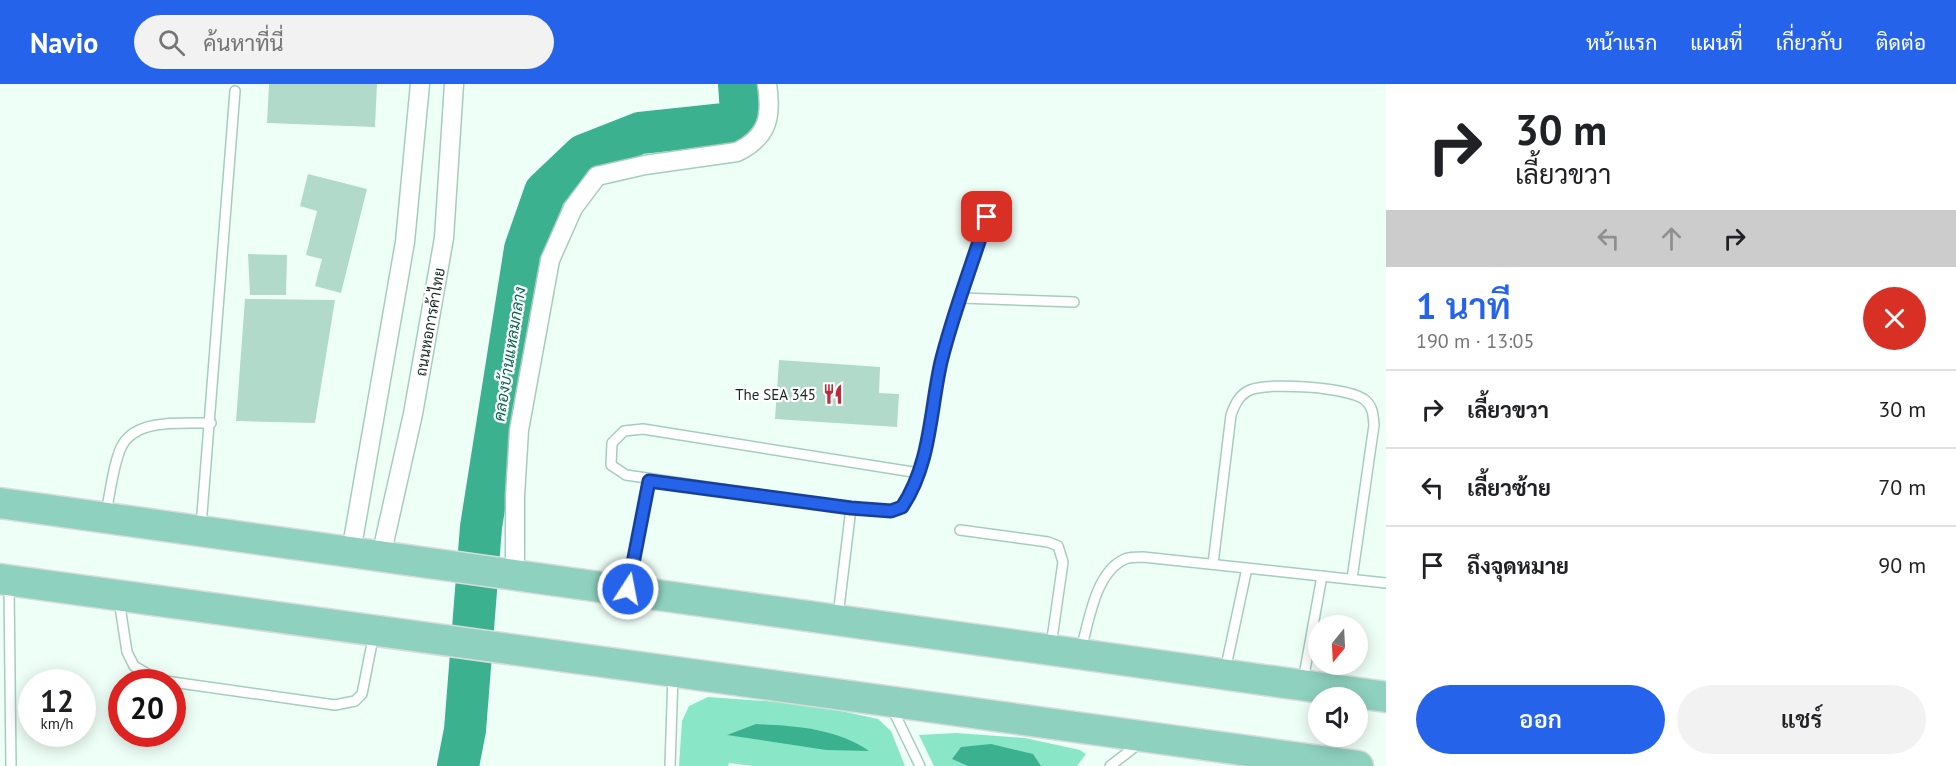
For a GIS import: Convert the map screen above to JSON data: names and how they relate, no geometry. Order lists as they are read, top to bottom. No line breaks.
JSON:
{"streets":{"street":["ถนนหอการค้าไทย"]},"water":["คลองบ้านแหลมกลาง"],"places":{"restaurant":["The SEA 345"]},"north":"bottom","page":{"header":"Navio","search":"ค้นหาที่นี่","nav":["หน้าแรก","แผนที่","เกี่ยวกับ","ติดต่อ"],"turn":["30 m","เลี้ยวขวา"],"heading":["1 นาที","190 m · 13:05"],"list":[{"name":"เลี้ยวขวา","value":"30 m"},{"name":"เลี้ยวซ้าย","value":"70 m"},{"name":"ถึงจุดหมาย","value":"90 m"}],"speed":"12 km/h","limit":"20","buttons":["ออก","แชร์"]}}
